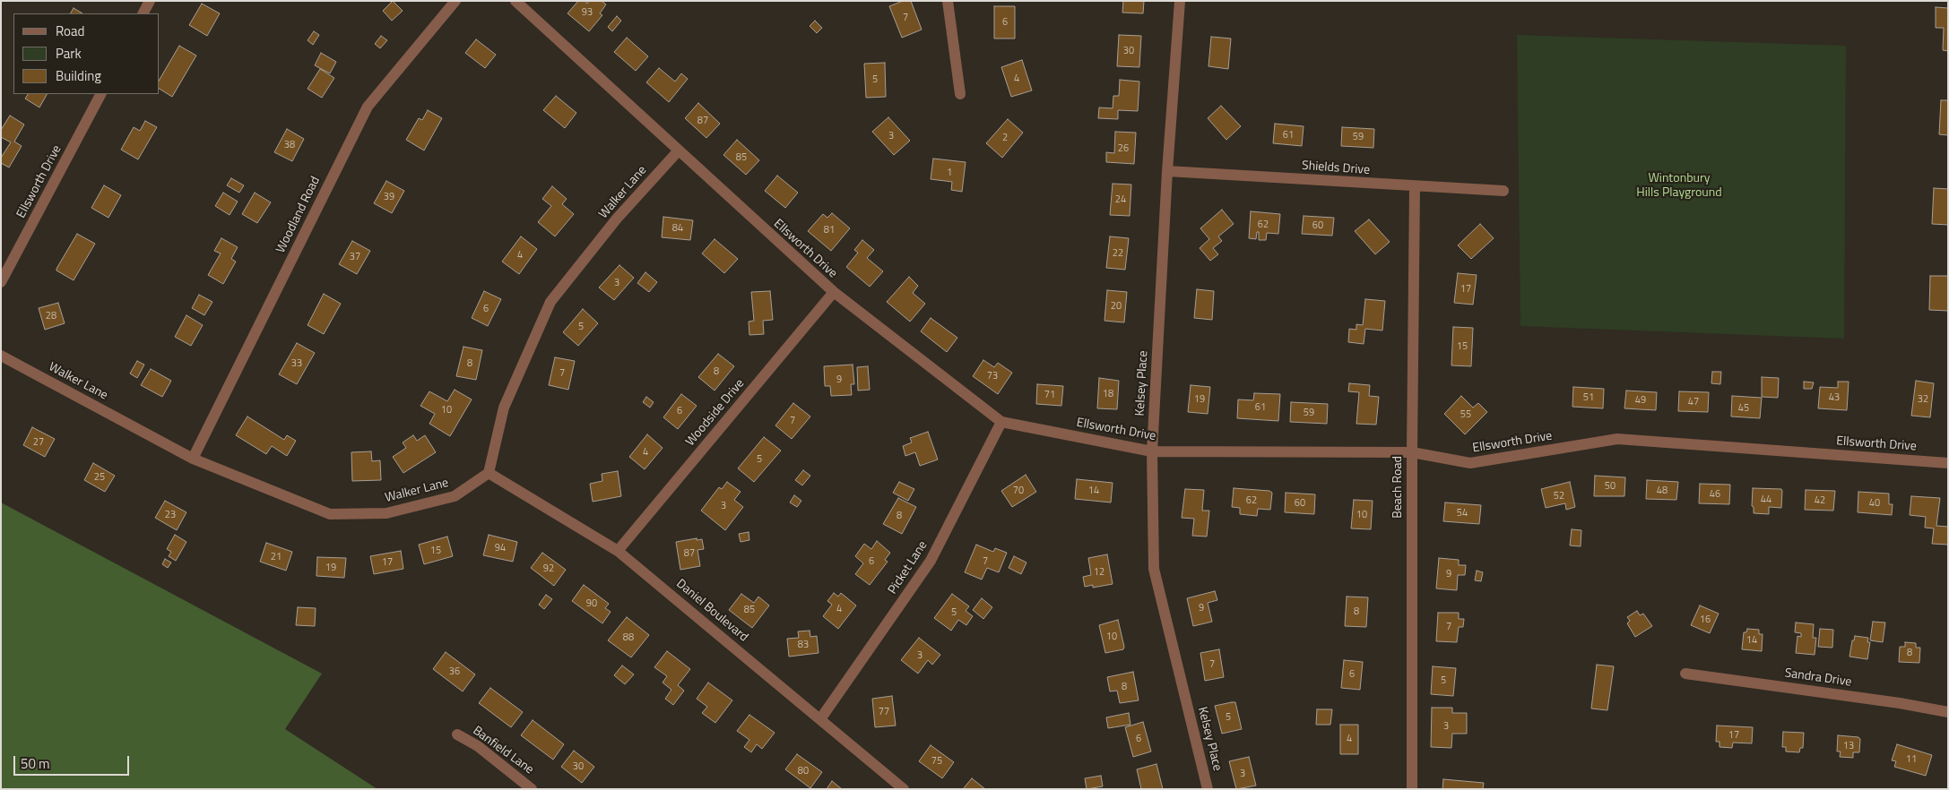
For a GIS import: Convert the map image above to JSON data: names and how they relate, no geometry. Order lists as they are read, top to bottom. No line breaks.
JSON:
{"streets":{"street":["Shields Drive","Ellsworth Drive","Walker Lane","Woodland Road","Kelsey Place","Woodside Drive","Beach Road","Picket Lane","Daniel Boulevard","Sandra Drive","Banfield Lane"]},"crossings":[["Shields Drive","Kelsey Place"],["Shields Drive","Beach Road"],["Ellsworth Drive","Walker Lane"],["Ellsworth Drive","Kelsey Place"],["Ellsworth Drive","Woodside Drive"],["Ellsworth Drive","Beach Road"],["Ellsworth Drive","Picket Lane"],["Walker Lane","Woodland Road"],["Walker Lane","Daniel Boulevard"],["Woodside Drive","Daniel Boulevard"],["Picket Lane","Daniel Boulevard"]],"parks":["Wintonbury Hills Playground"],"house_numbers":["93","7","6","30","4","5","87","61","3","59","2","38","26","85","1","39","24","62","60","84","81","22","4","37","3","17","20","6","28","5","15","33","8","8","7","73","9","18","71","51","43","19","32","49","47","61","45","10","6","59","55","7","27","4","5","25","50","70","14","48","46","52","44","62","42","60","40","3","54","23","10","8","94","15","87","21","6","7","17","19","92","12","9","90","9","4","85","8","5","16","7","10","88","14","83","8","3","7","36","6","5","8","77","5","3","17","6","4","13","11","75","30","80","3"],"legend":["Road","Park","Building"],"scale_bar":"50 m"}
